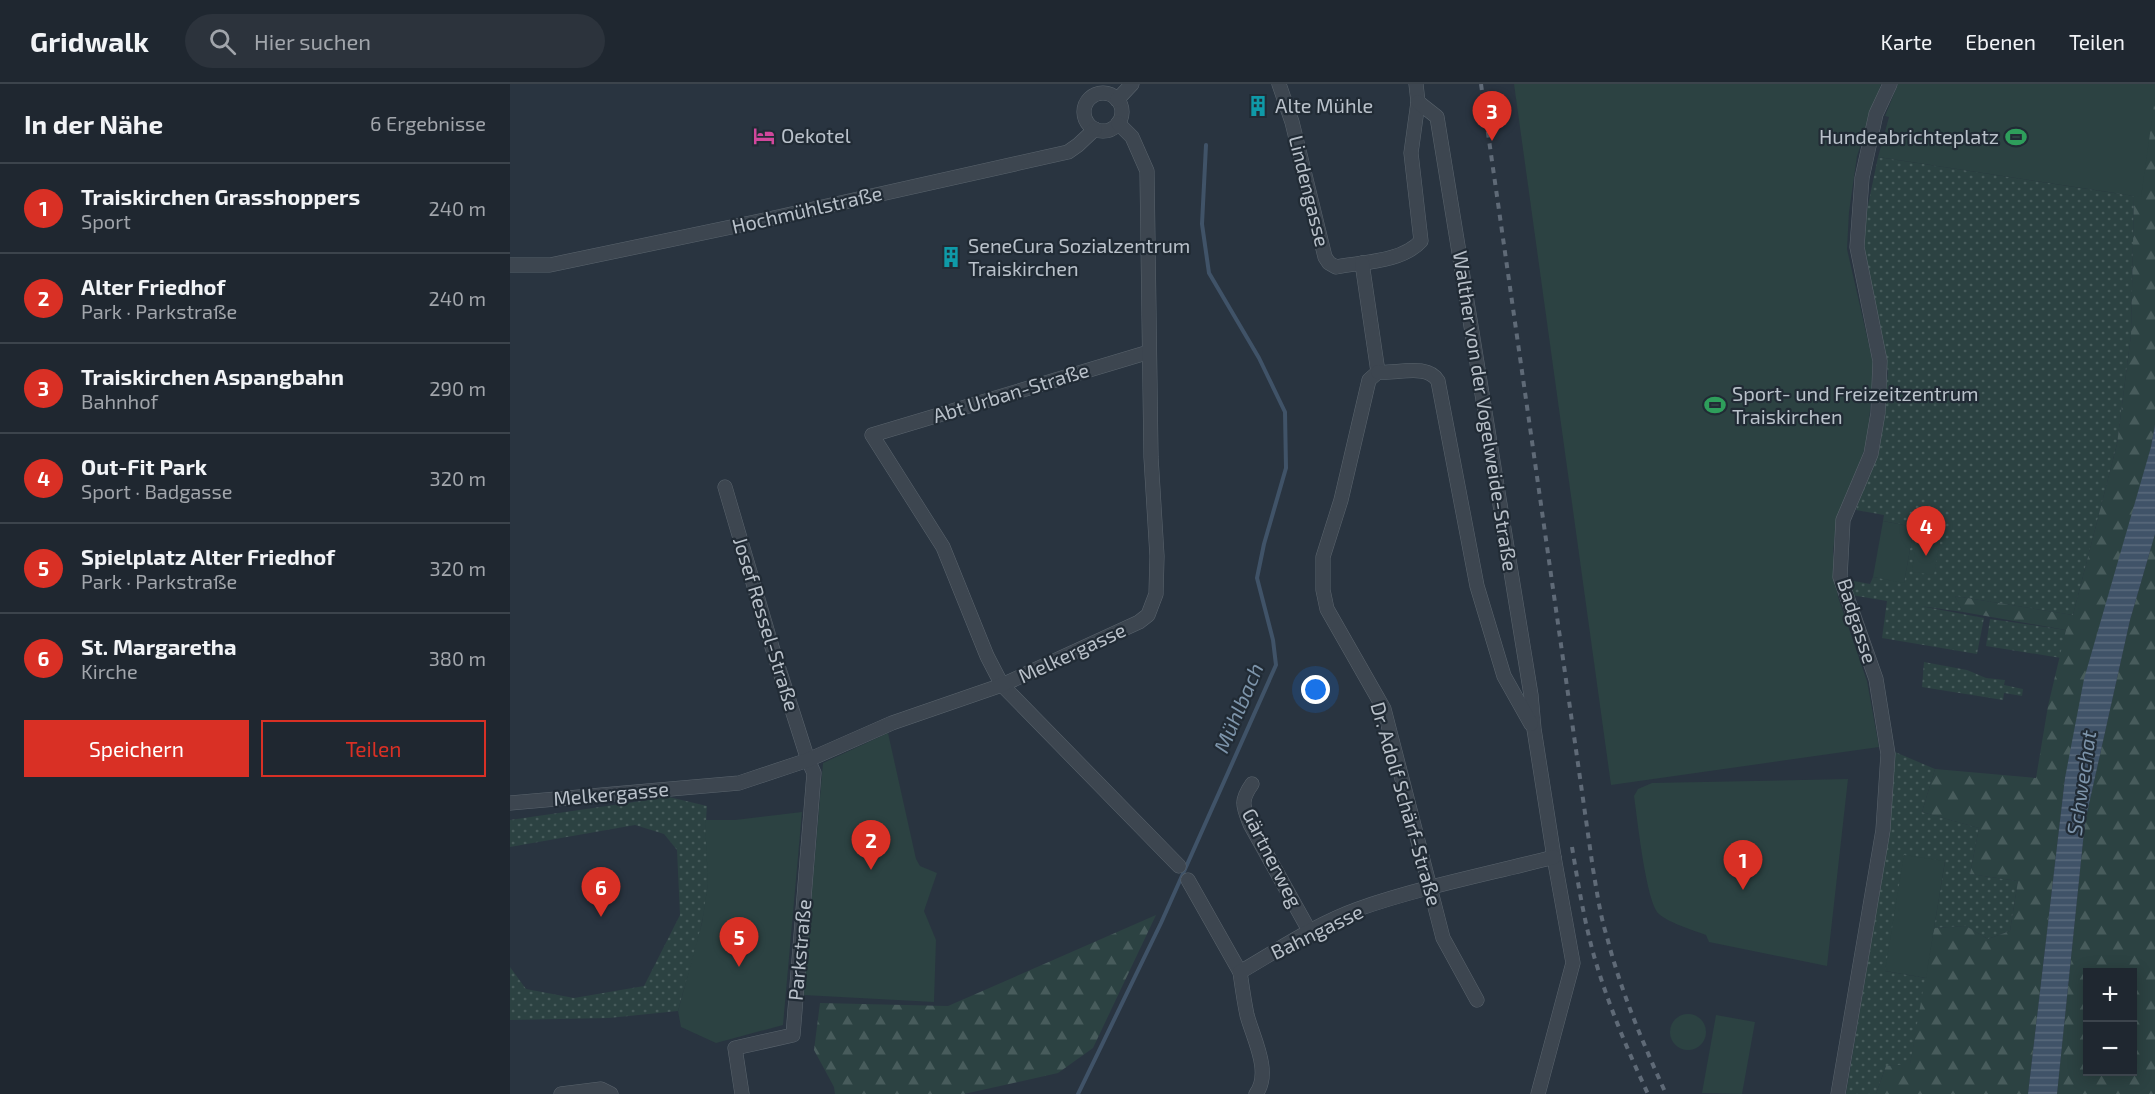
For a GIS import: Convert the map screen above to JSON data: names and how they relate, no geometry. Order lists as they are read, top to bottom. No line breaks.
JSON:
{"streets":{"street":["Lindengasse","Hochmühlstraße","Abt Urban-Straße","Walther von der Vogelweide-Straße","Badgasse","Josef Ressel-Straße","Melkergasse","Dr. Adolf Schärf-Straße","Gärtnerweg","Bahngasse","Parkstraße"]},"crossings":[["Lindengasse","Walther von der Vogelweide-Straße"],["Hochmühlstraße","Melkergasse"],["Abt Urban-Straße","Melkergasse"],["Walther von der Vogelweide-Straße","Dr. Adolf Schärf-Straße"],["Walther von der Vogelweide-Straße","Bahngasse"],["Josef Ressel-Straße","Melkergasse"],["Josef Ressel-Straße","Parkstraße"],["Melkergasse","Parkstraße"],["Dr. Adolf Schärf-Straße","Bahngasse"],["Gärtnerweg","Bahngasse"]],"water":["Mühlbach","Schwechat"],"places":{"building":["Alte Mühle","SeneCura Sozialzentrum Traiskirchen"],"hotel":["Oekotel"],"sports":["Hundeabrichteplatz","Sport- und Freizeitzentrum Traiskirchen"]},"page":{"header":"Gridwalk","search":"Hier suchen","nav":["Karte","Ebenen","Teilen"],"heading":["In der Nähe","6 Ergebnisse"],"pins":["3","4","2","1","6","5"],"list":[{"mark":"1","name":"Traiskirchen Grasshoppers","note":"Sport","value":"240 m"},{"mark":"2","name":"Alter Friedhof","note":"Park · Parkstraße","value":"240 m"},{"mark":"3","name":"Traiskirchen Aspangbahn","note":"Bahnhof","value":"290 m"},{"mark":"4","name":"Out-Fit Park","note":"Sport · Badgasse","value":"320 m"},{"mark":"5","name":"Spielplatz Alter Friedhof","note":"Park · Parkstraße","value":"320 m"},{"mark":"6","name":"St. Margaretha","note":"Kirche","value":"380 m"}],"buttons":["Speichern","Teilen"],"map_buttons":["+","−"]}}
